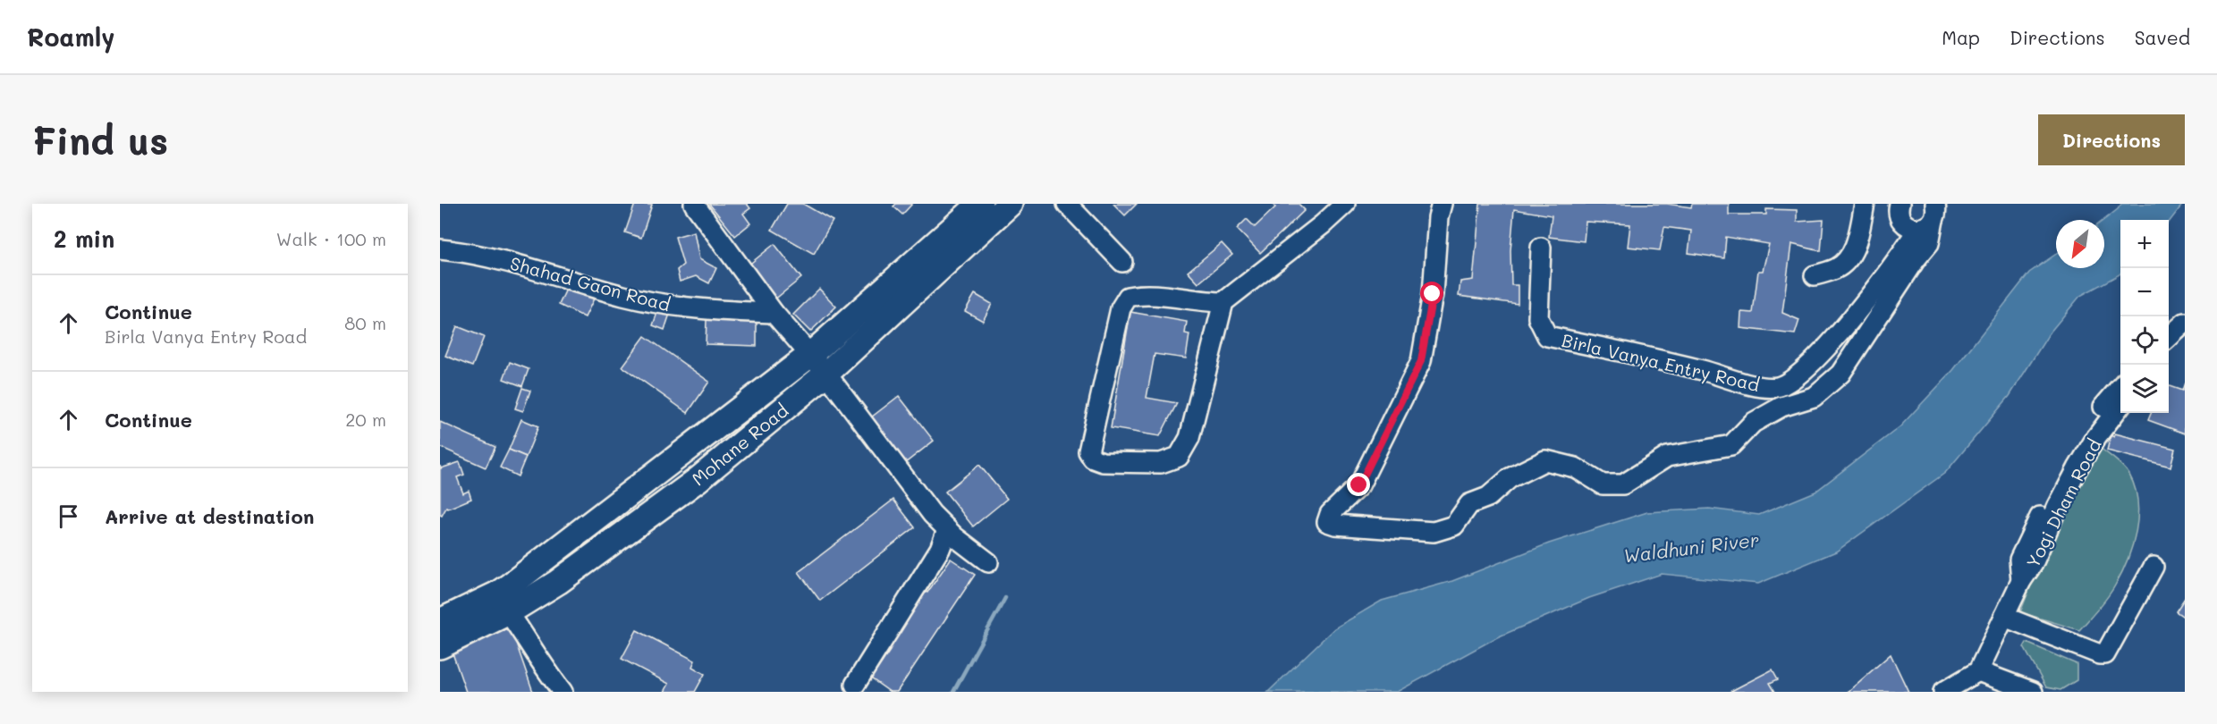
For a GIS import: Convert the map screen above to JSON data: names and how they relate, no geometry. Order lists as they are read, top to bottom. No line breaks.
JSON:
{"streets":{"main road":["Mohane Road"],"street":["Shahad Gaon Road","Birla Vanya Entry Road","Yogi Dham Road"]},"water":["Waldhuni River"],"north":"bottom left","page":{"header":"Roamly","nav":["Map","Directions","Saved"],"buttons":"Directions","title":"Find us","heading":["2 min","Walk · 100 m"],"map_buttons":["+","−"],"list":[["Continue","Birla Vanya Entry Road","80 m"],["Continue","20 m"],"Arrive at destination"]}}
